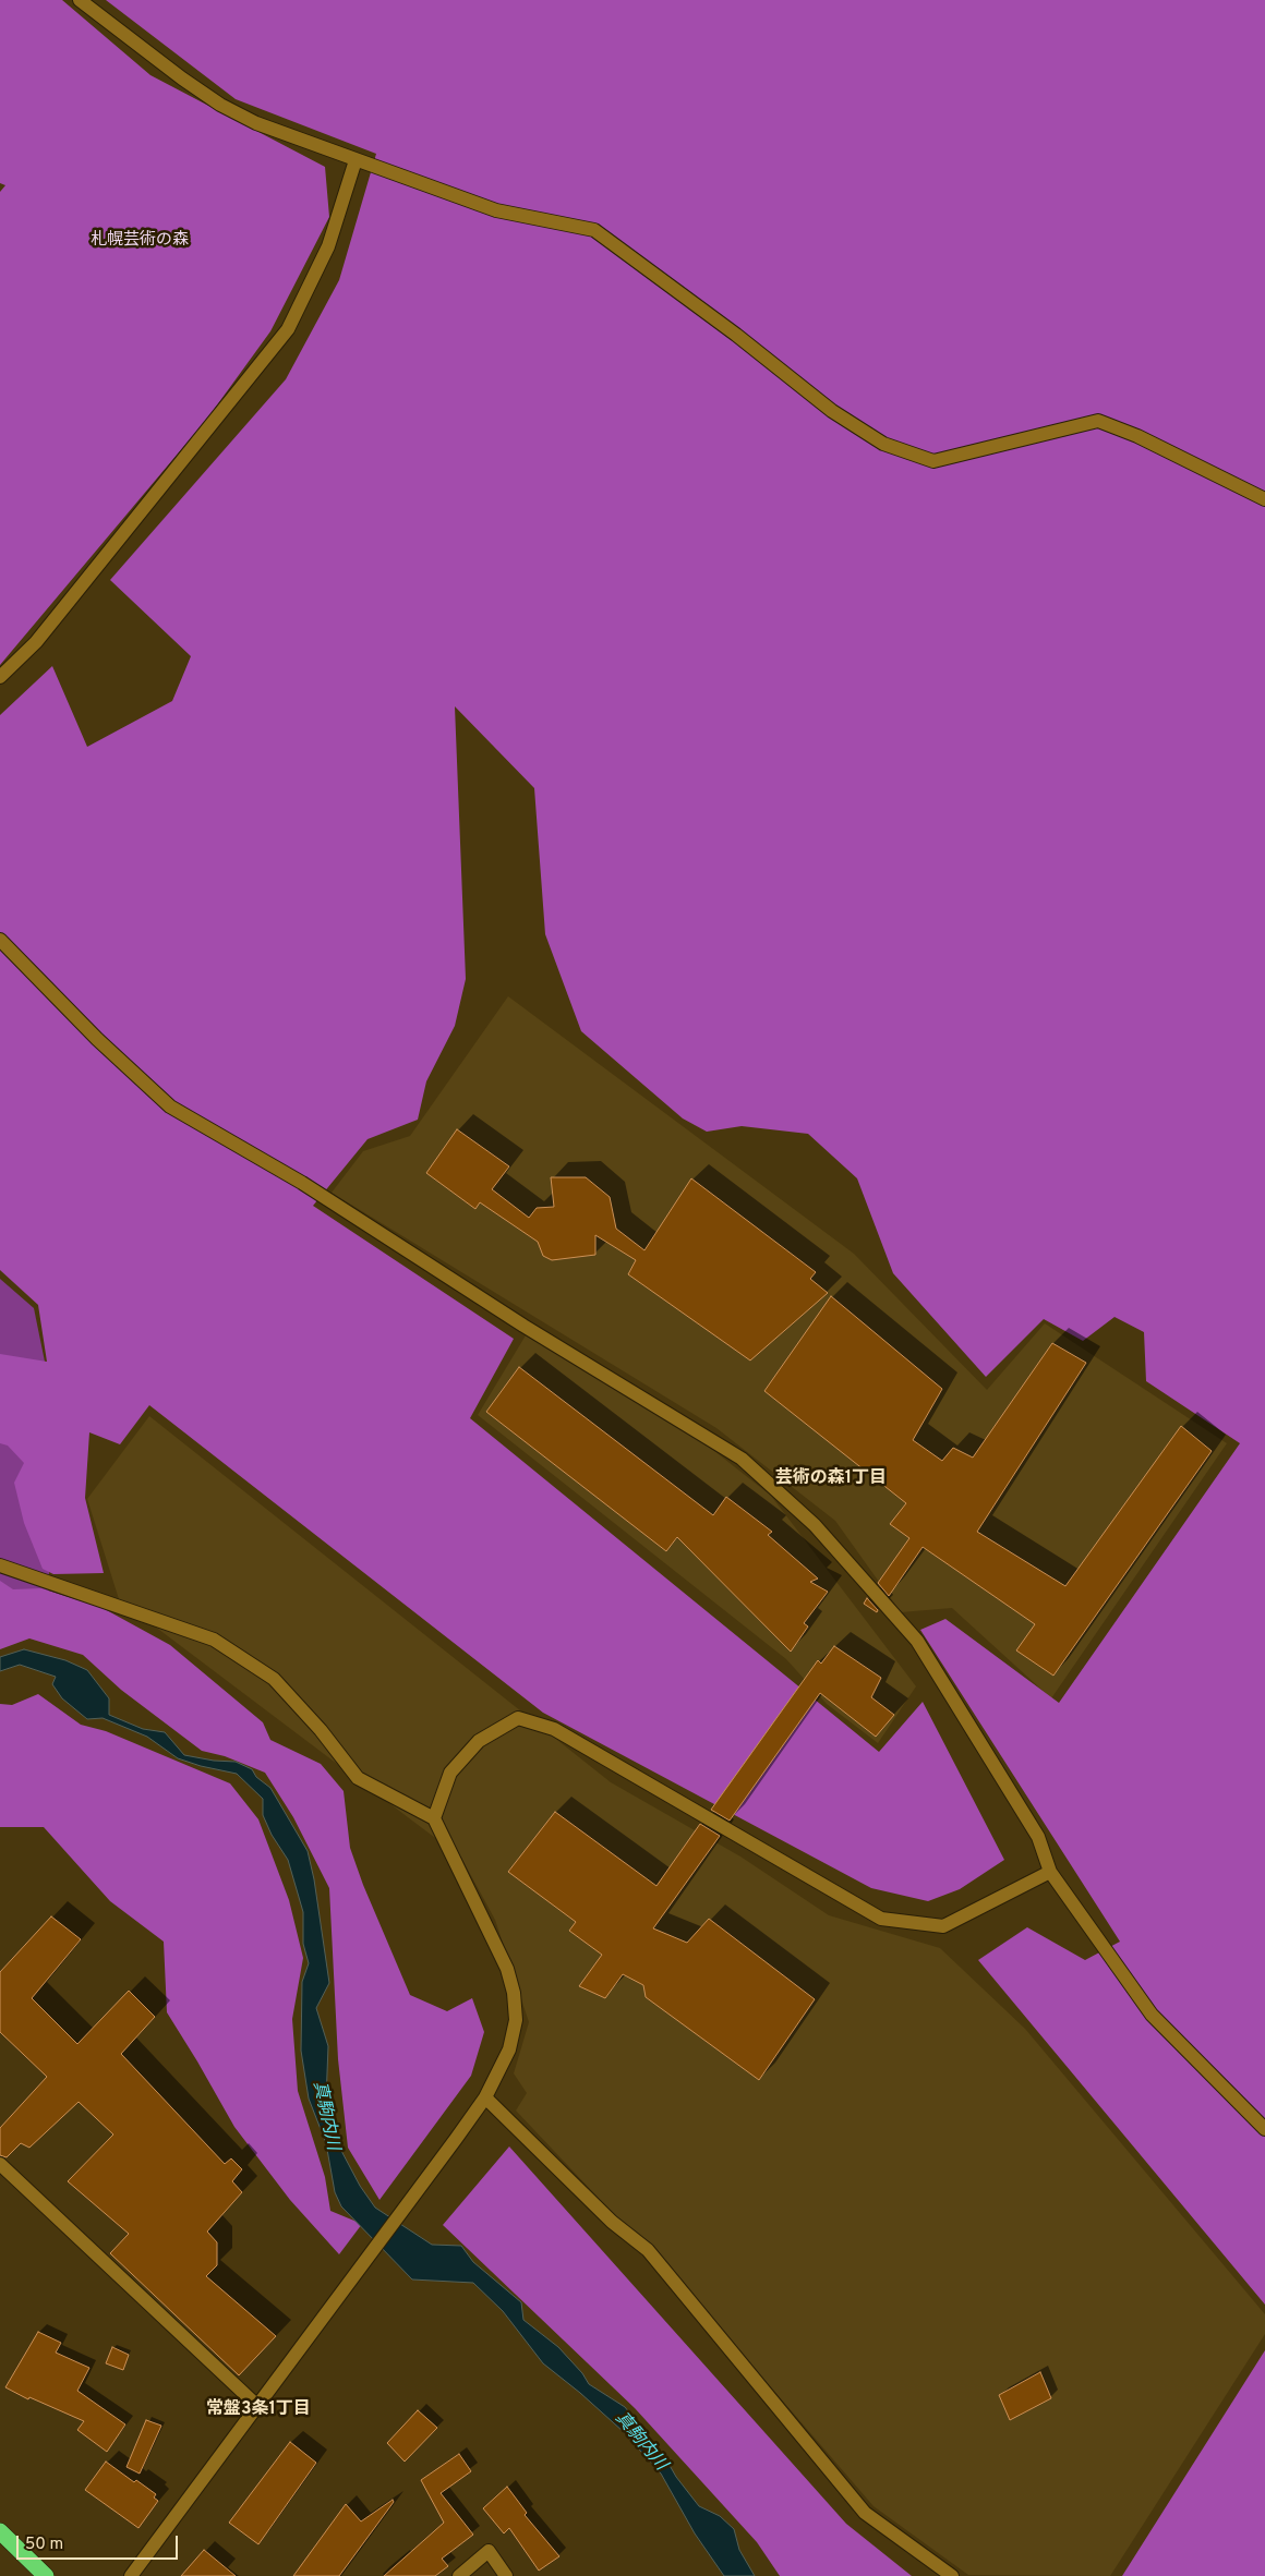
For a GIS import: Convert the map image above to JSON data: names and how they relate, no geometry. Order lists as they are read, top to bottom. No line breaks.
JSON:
{"districts":["芸術の森1丁目","常盤3条1丁目"],"water":["真駒内川"],"parks":["札幌芸術の森"],"scale_bar":"50 m"}
